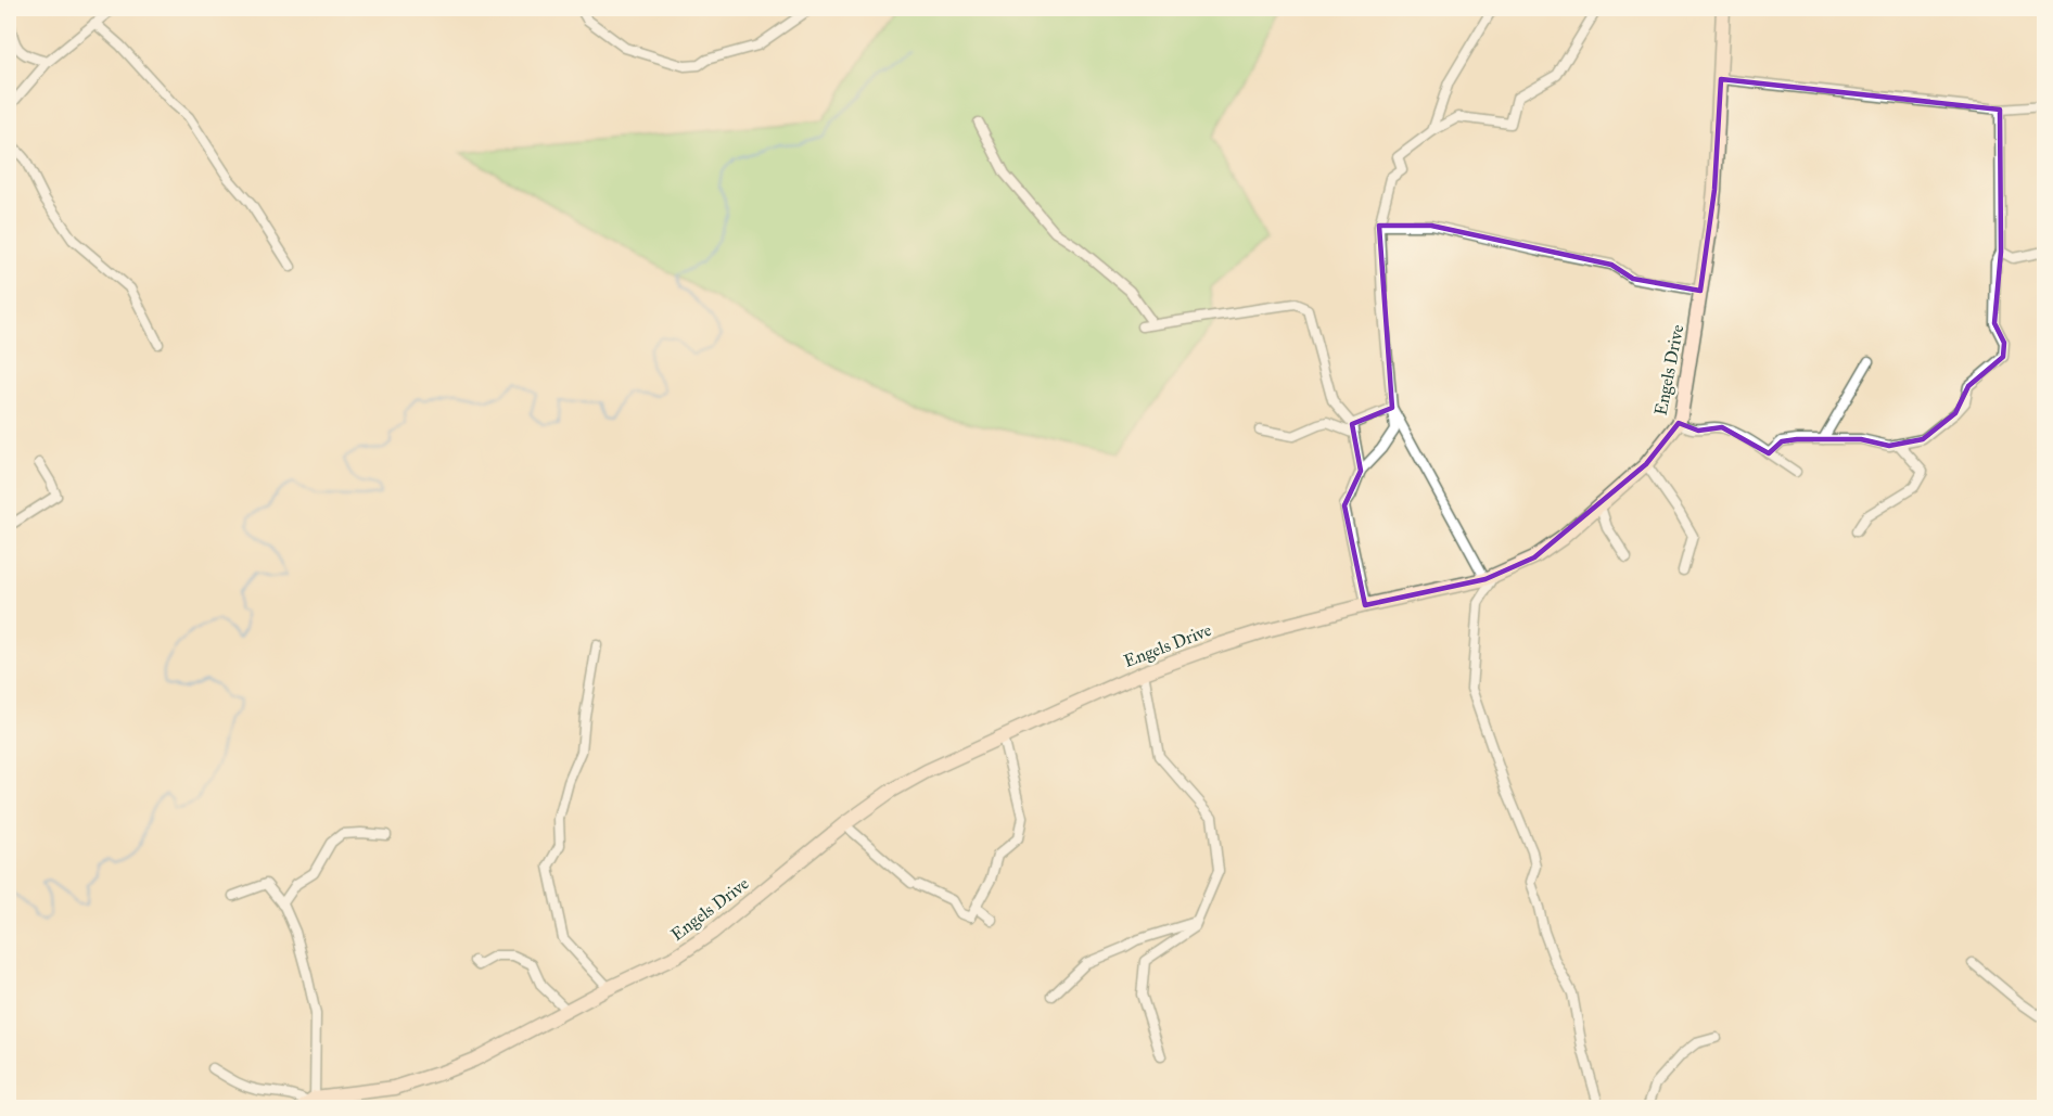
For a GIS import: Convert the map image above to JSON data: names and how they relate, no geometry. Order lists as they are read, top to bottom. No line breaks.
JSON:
{"streets":{"street":["Engels Drive"]}}
